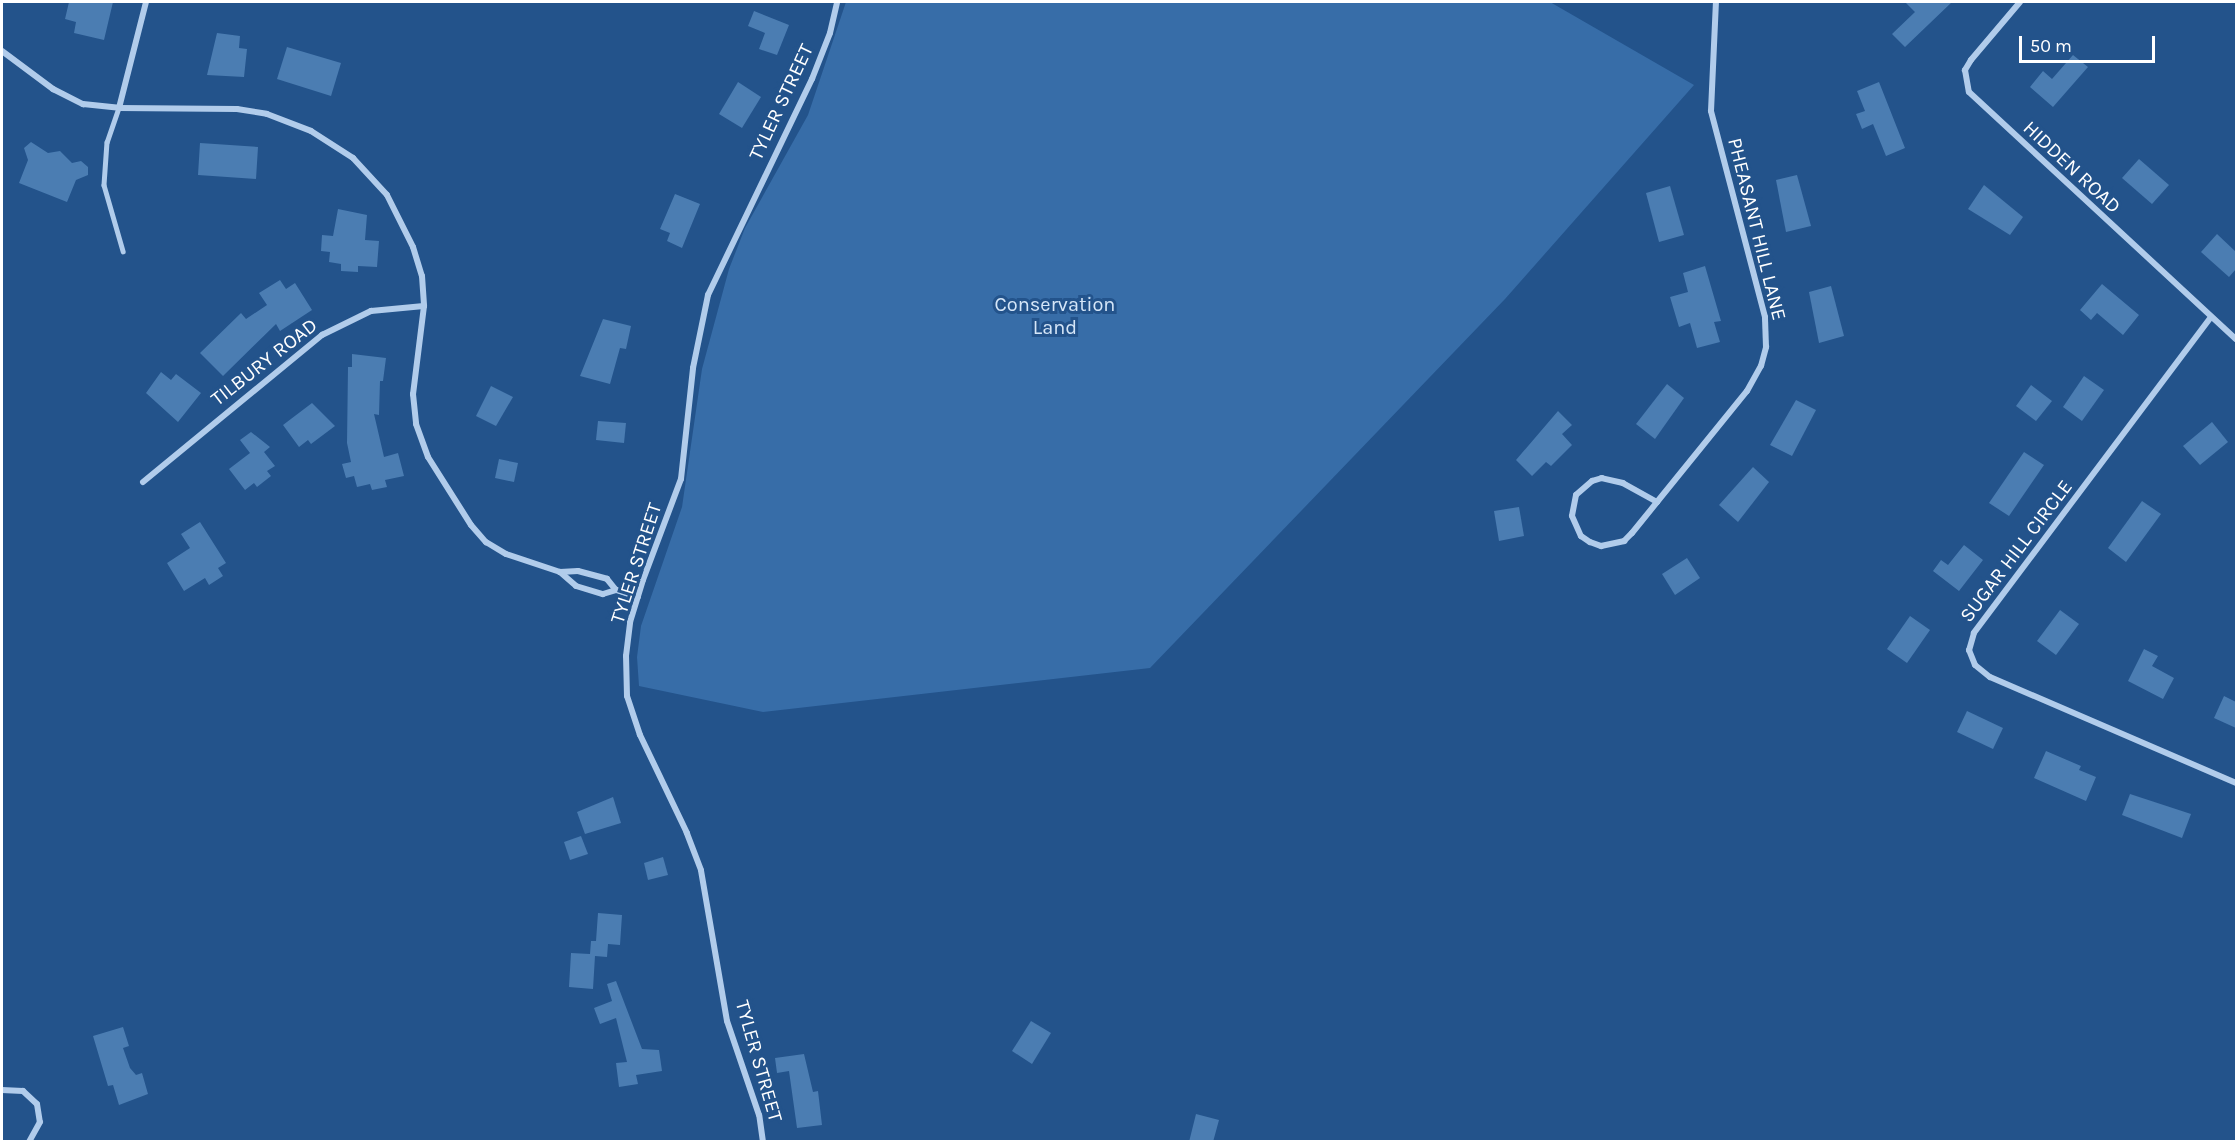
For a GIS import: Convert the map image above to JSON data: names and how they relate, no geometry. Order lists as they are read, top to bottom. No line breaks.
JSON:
{"streets":{"street":["TYLER STREET","HIDDEN ROAD","PHEASANT HILL LANE","TILBURY ROAD","SUGAR HILL CIRCLE"]},"crossings":[["HIDDEN ROAD","SUGAR HILL CIRCLE"]],"parks":["Conservation Land"],"scale_bar":"50 m"}
